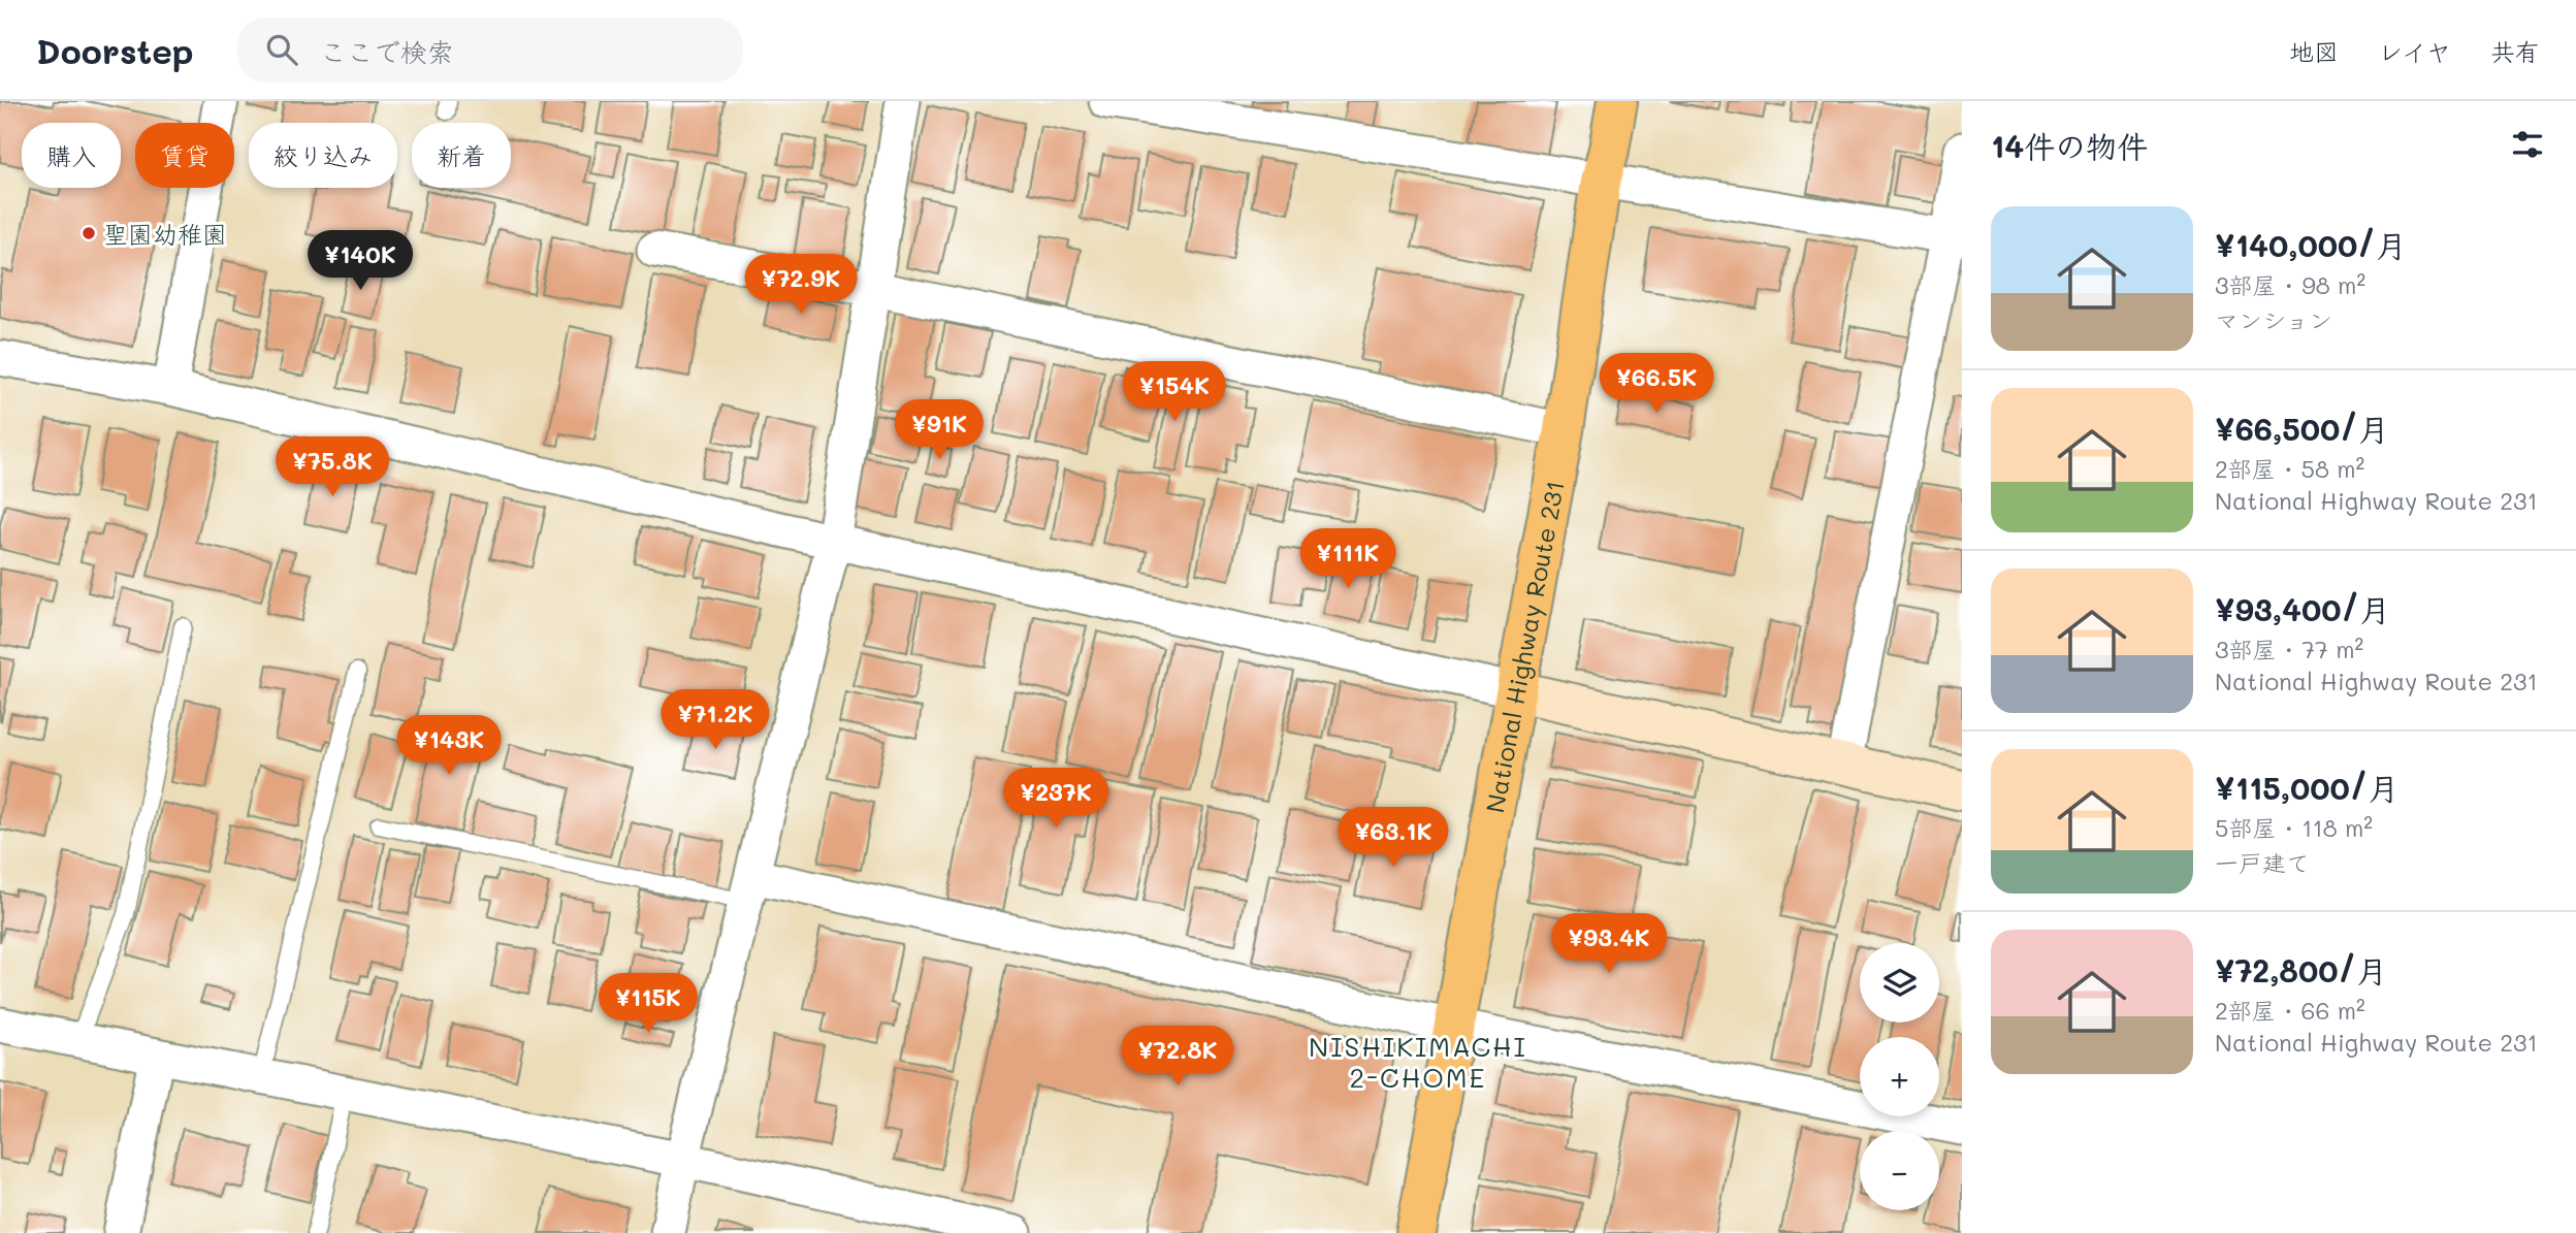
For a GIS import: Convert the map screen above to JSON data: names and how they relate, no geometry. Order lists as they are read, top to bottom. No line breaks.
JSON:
{"streets":{"highway":["National Highway Route 231"]},"districts":["NISHIKIMACHI 2-CHOME"],"places":["聖園幼稚園"],"page":{"header":"Doorstep","search":"ここで検索","nav":["地図","レイヤ","共有"],"heading":"14件の物件","chip":["購入","賃貸","絞り込み","新着"],"list":[{"name":"¥140,000/月","note":"3部屋 · 98 m² · マンション"},{"name":"¥66,500/月","note":"2部屋 · 58 m² · National Highway Route 231"},{"name":"¥93,400/月","note":"3部屋 · 77 m² · National Highway Route 231"},{"name":"¥115,000/月","note":"5部屋 · 118 m² · 一戸建て"},{"name":"¥72,800/月","note":"2部屋 · 66 m² · National Highway Route 231"}],"price":["¥140K","¥72.9K","¥66.5K","¥154K","¥91K","¥75.8K","¥111K","¥71.2K","¥143K","¥237K","¥63.1K","¥93.4K","¥115K","¥72.8K"],"map_buttons":["+","−"]}}
